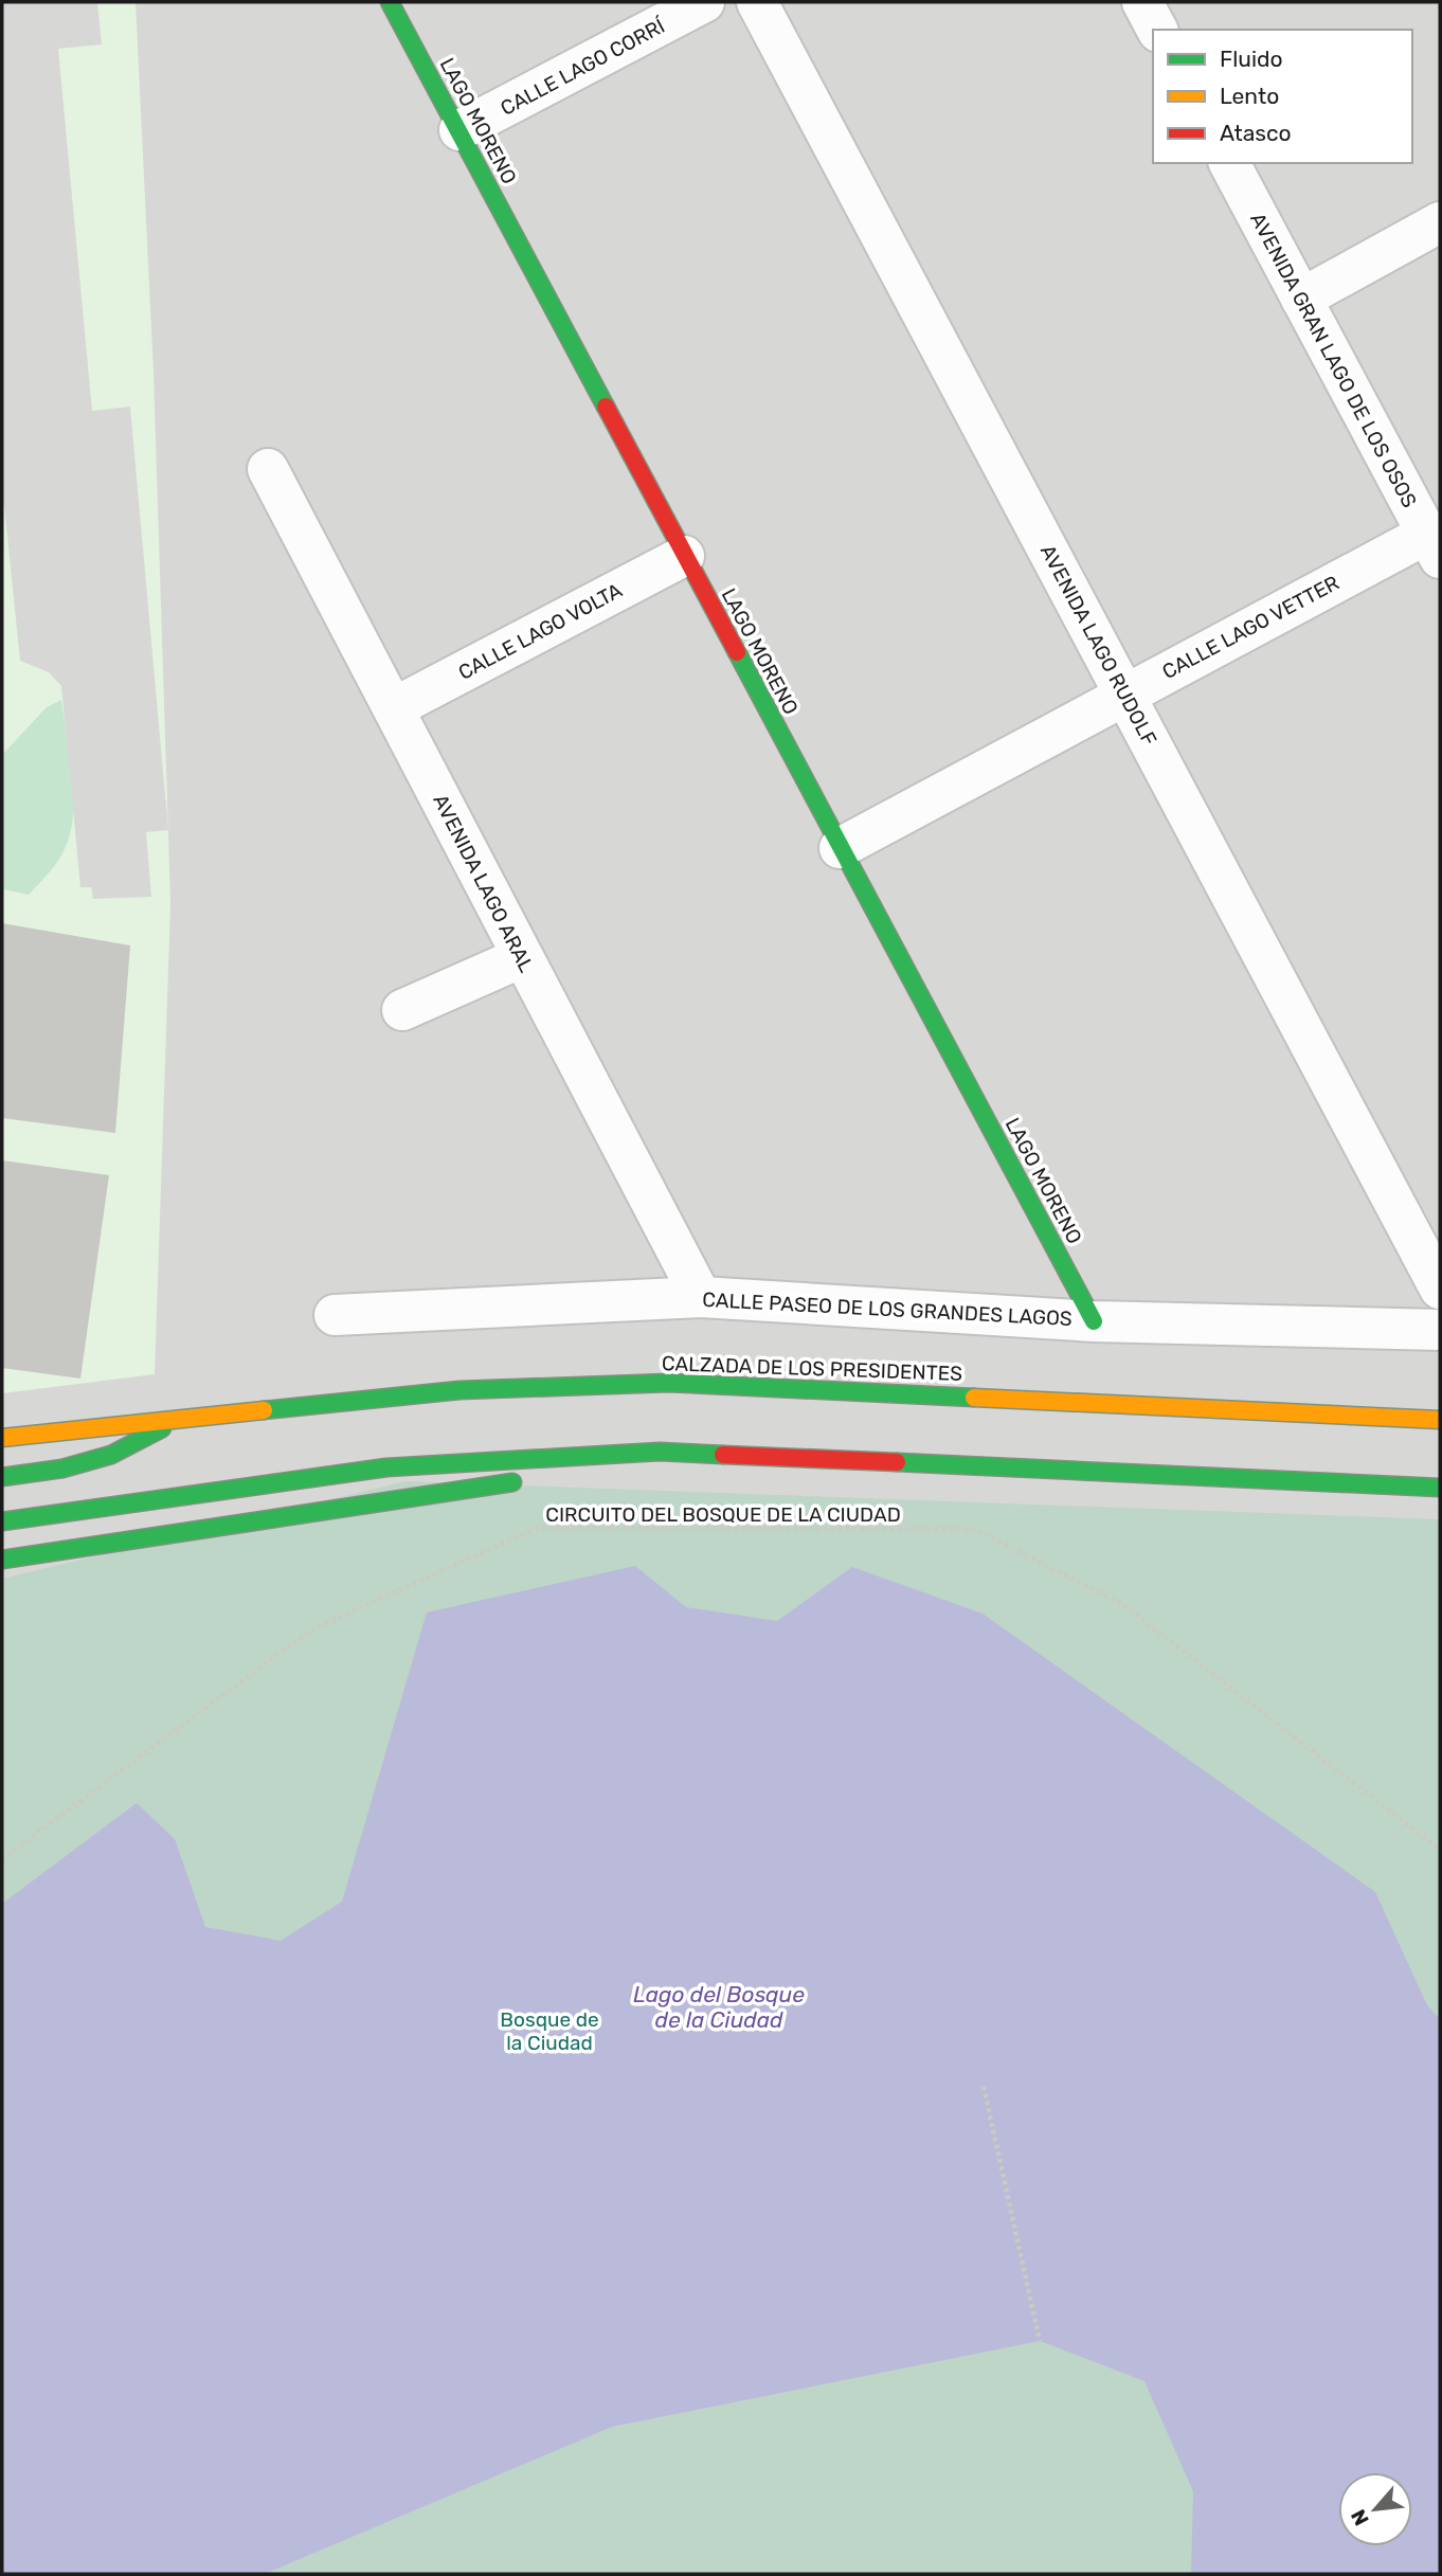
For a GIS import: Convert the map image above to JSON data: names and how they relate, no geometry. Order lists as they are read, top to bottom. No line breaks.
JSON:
{"streets":{"main road":["LAGO MORENO","CALZADA DE LOS PRESIDENTES"],"street":["CALLE LAGO CORRÍ","AVENIDA GRAN LAGO DE LOS OSOS","CALLE LAGO VETTER","CALLE LAGO VOLTA","AVENIDA LAGO RUDOLF","AVENIDA LAGO ARAL","CALLE PASEO DE LOS GRANDES LAGOS"],"path":["CIRCUITO DEL BOSQUE DE LA CIUDAD"]},"crossings":[["CALLE LAGO CORRÍ","LAGO MORENO"],["LAGO MORENO","CALLE LAGO VETTER"],["LAGO MORENO","CALLE LAGO VOLTA"],["LAGO MORENO","CALLE PASEO DE LOS GRANDES LAGOS"],["AVENIDA GRAN LAGO DE LOS OSOS","CALLE LAGO VETTER"],["CALLE LAGO VETTER","AVENIDA LAGO RUDOLF"],["CALLE LAGO VOLTA","AVENIDA LAGO ARAL"],["AVENIDA LAGO ARAL","CALLE PASEO DE LOS GRANDES LAGOS"]],"water":["Lago del Bosque de la Ciudad"],"parks":["Bosque de la Ciudad"],"legend":["Fluido","Lento","Atasco"],"north":"bottom left"}
